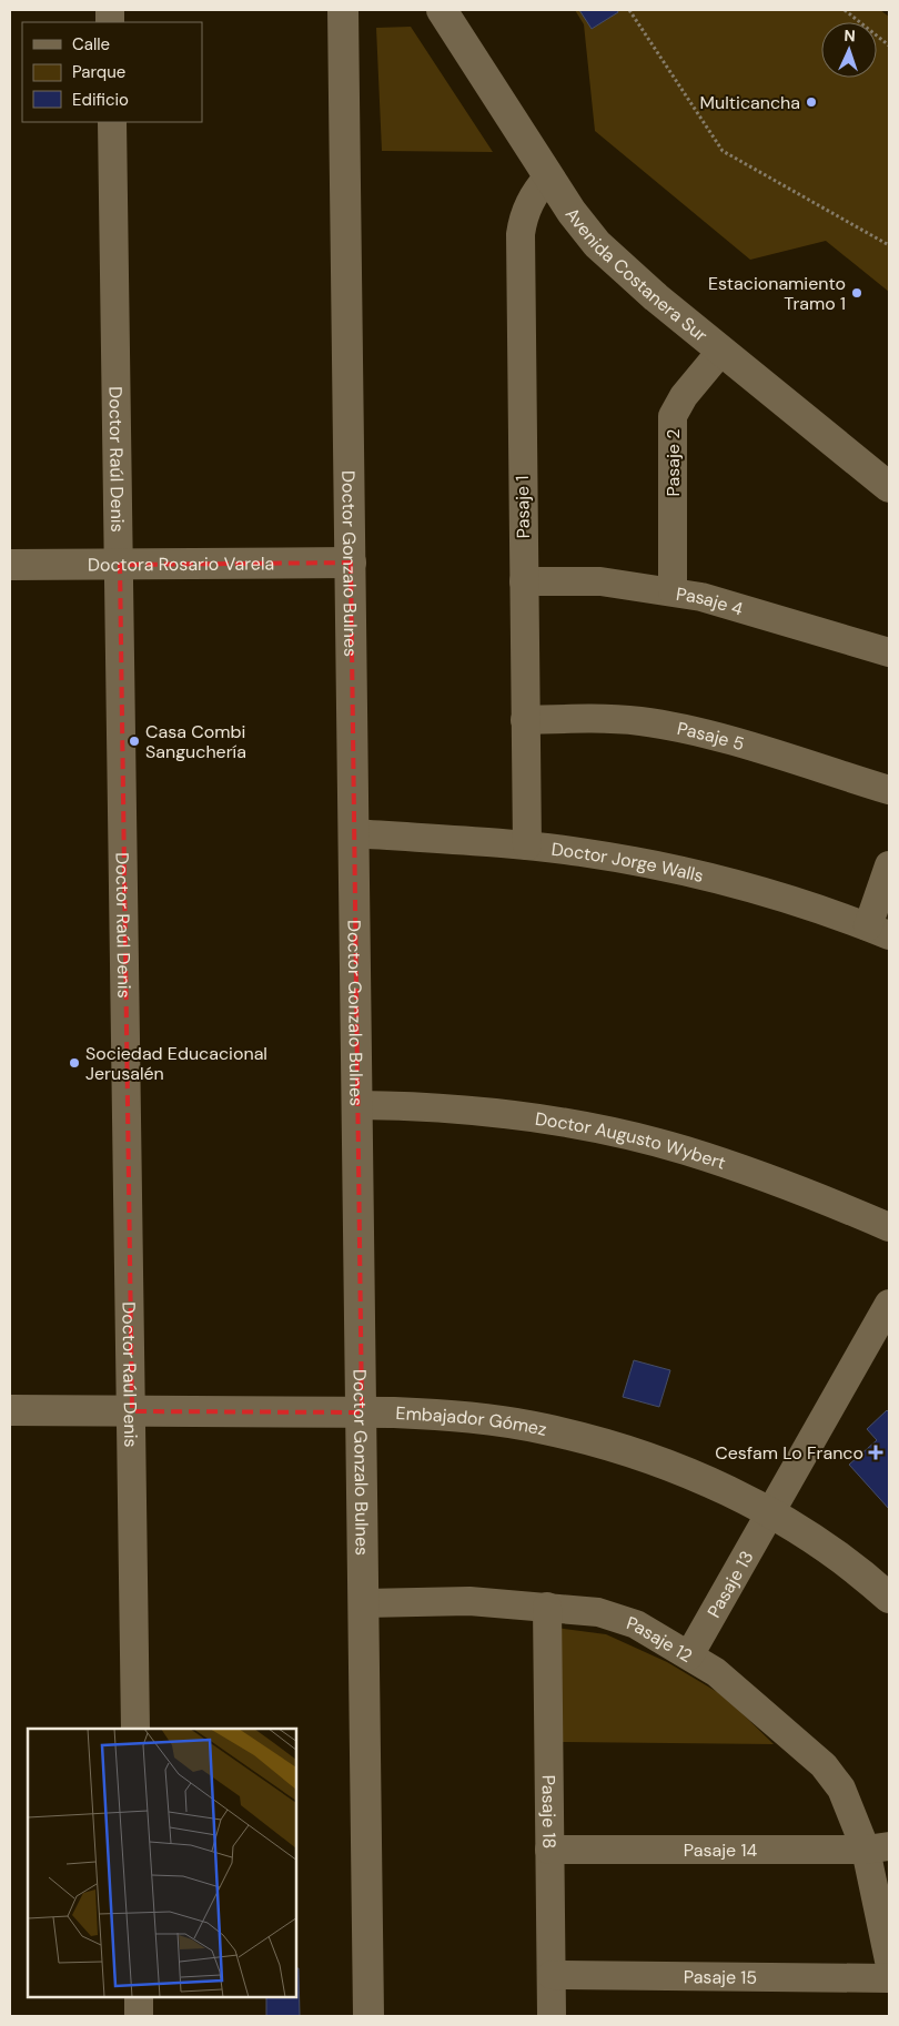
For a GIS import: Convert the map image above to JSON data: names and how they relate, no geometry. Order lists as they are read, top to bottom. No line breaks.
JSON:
{"streets":{"street":["Avenida Costanera Sur","Doctor Raúl Denis","Pasaje 2","Pasaje 1","Doctora Rosario Varela","Doctor Gonzalo Bulnes","Pasaje 4","Pasaje 5","Doctor Jorge Walls","Doctor Augusto Wybert","Embajador Gómez","Pasaje 13","Pasaje 12","Pasaje 18","Pasaje 14","Pasaje 15"]},"crossings":[["Avenida Costanera Sur","Pasaje 2"],["Avenida Costanera Sur","Pasaje 1"],["Doctor Raúl Denis","Doctora Rosario Varela"],["Doctor Raúl Denis","Embajador Gómez"],["Pasaje 2","Pasaje 4"],["Pasaje 1","Pasaje 4"],["Pasaje 1","Pasaje 5"],["Pasaje 1","Doctor Jorge Walls"],["Doctora Rosario Varela","Doctor Gonzalo Bulnes"],["Doctor Gonzalo Bulnes","Doctor Jorge Walls"],["Doctor Gonzalo Bulnes","Doctor Augusto Wybert"],["Doctor Gonzalo Bulnes","Embajador Gómez"],["Doctor Gonzalo Bulnes","Pasaje 12"],["Embajador Gómez","Pasaje 13"],["Pasaje 13","Pasaje 12"],["Pasaje 12","Pasaje 18"],["Pasaje 12","Pasaje 14"],["Pasaje 18","Pasaje 14"],["Pasaje 18","Pasaje 15"]],"places":{"other":["Multicancha","Estacionamiento Tramo 1","Casa Combi Sanguchería","Sociedad Educacional Jerusalén"],"health":["Cesfam Lo Franco"]},"legend":["Calle","Parque","Edificio"],"north":"top"}
